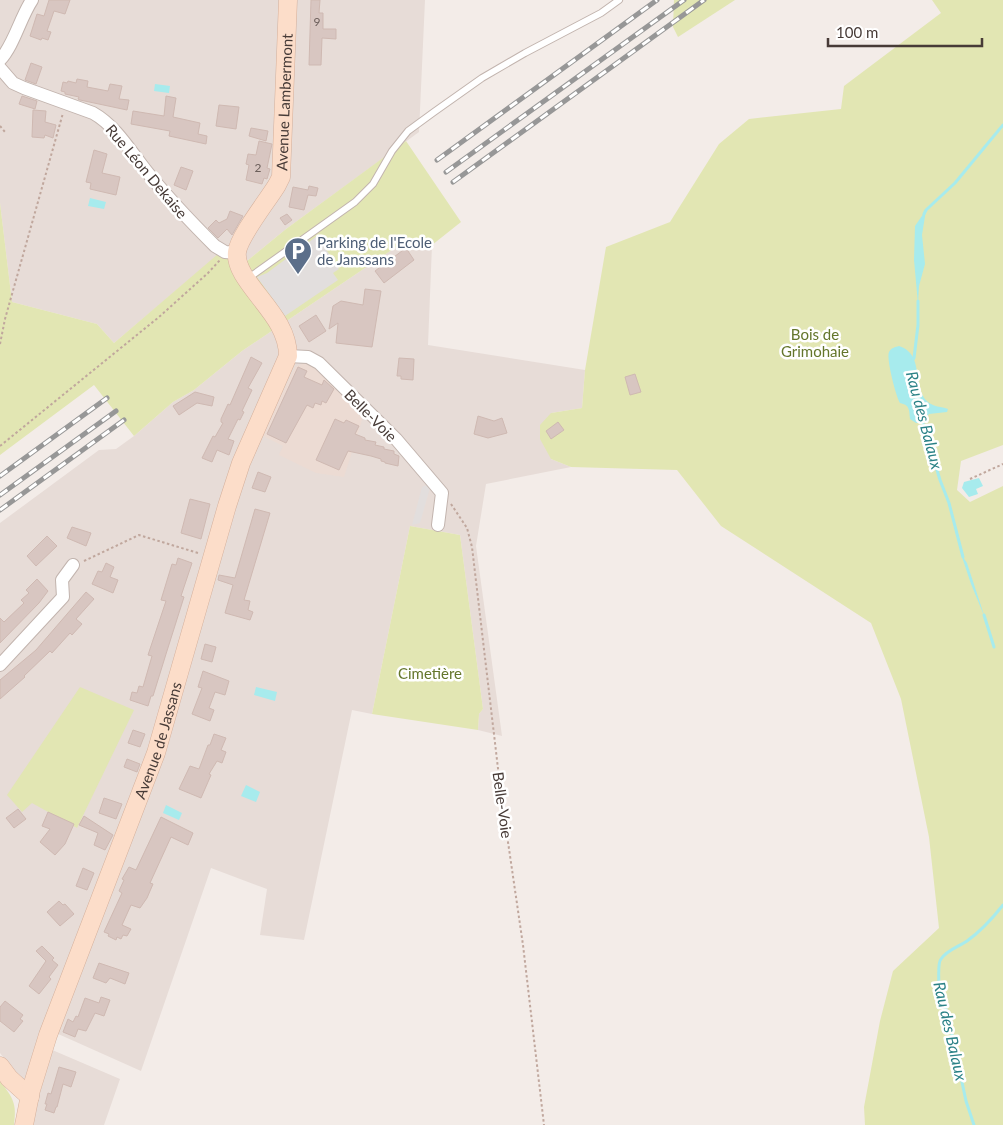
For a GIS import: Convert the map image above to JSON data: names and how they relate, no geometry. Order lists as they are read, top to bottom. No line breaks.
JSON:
{"streets":{"street":["Avenue Lambermont","Rue Léon Dekaise","Belle-Voie","Avenue de Jassans"]},"crossings":[["Avenue Lambermont","Rue Léon Dekaise"],["Belle-Voie","Avenue de Jassans"]],"water":["Rau des Balaux"],"parks":["Bois de Grimohaie","Cimetière"],"places":{"parking":["Parking de l'Ecole de Janssans"]},"house_numbers":["9","2"],"scale_bar":"100 m"}
